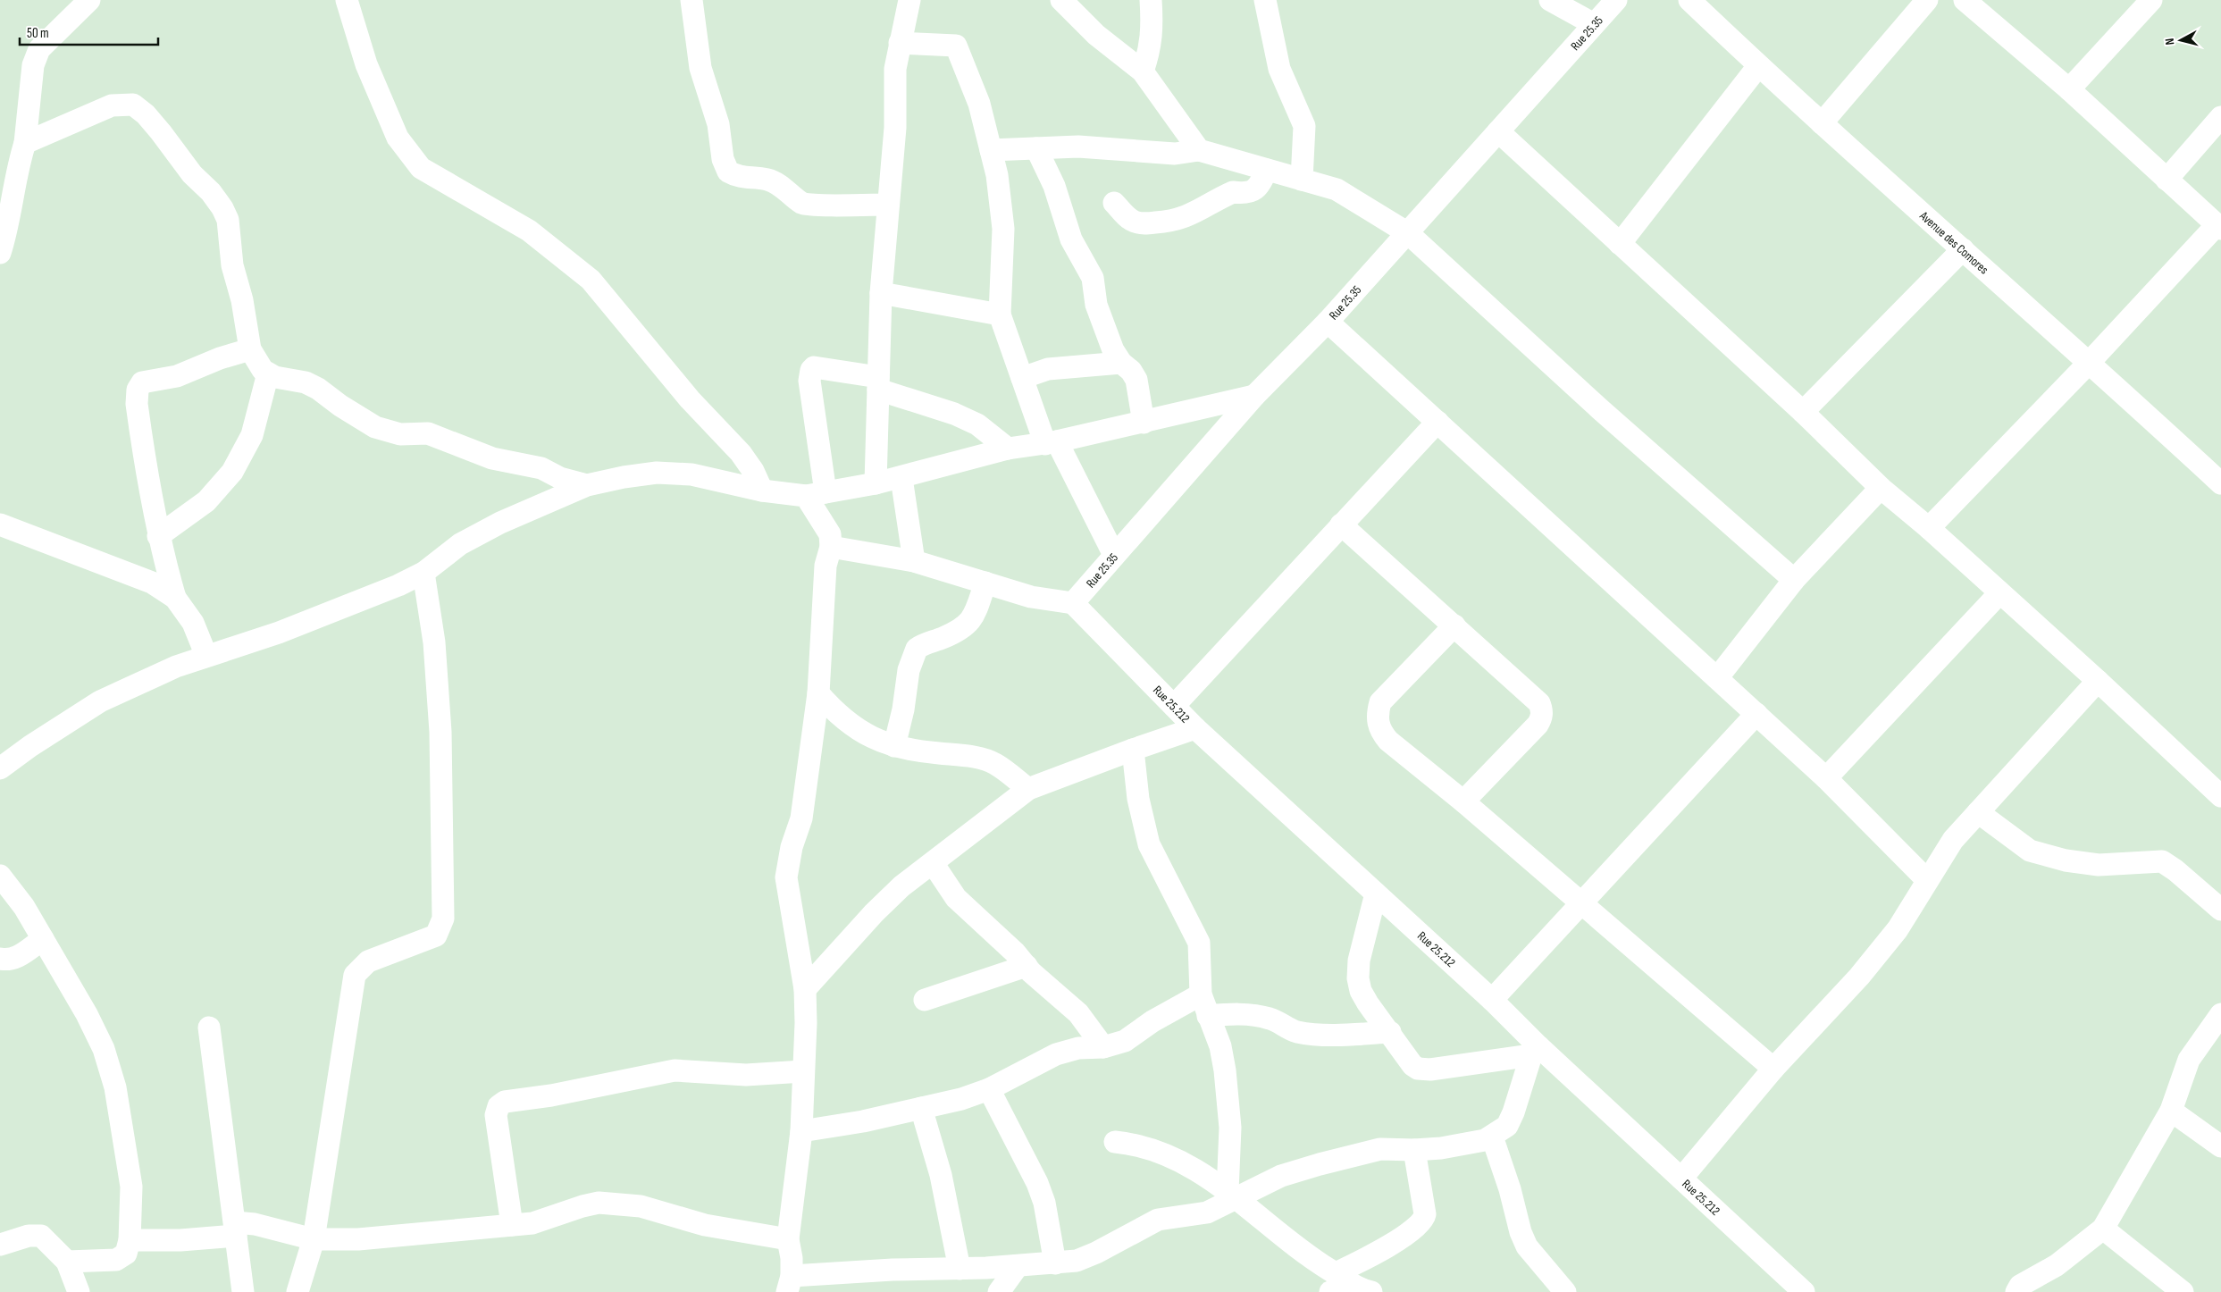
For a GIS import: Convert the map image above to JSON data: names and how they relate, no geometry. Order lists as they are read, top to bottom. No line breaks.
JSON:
{"streets":{"street":["Rue 25.35","Avenue des Comores","Rue 25.212"]},"crossings":[["Rue 25.35","Rue 25.212"]],"scale_bar":"50 m","north":"left"}
